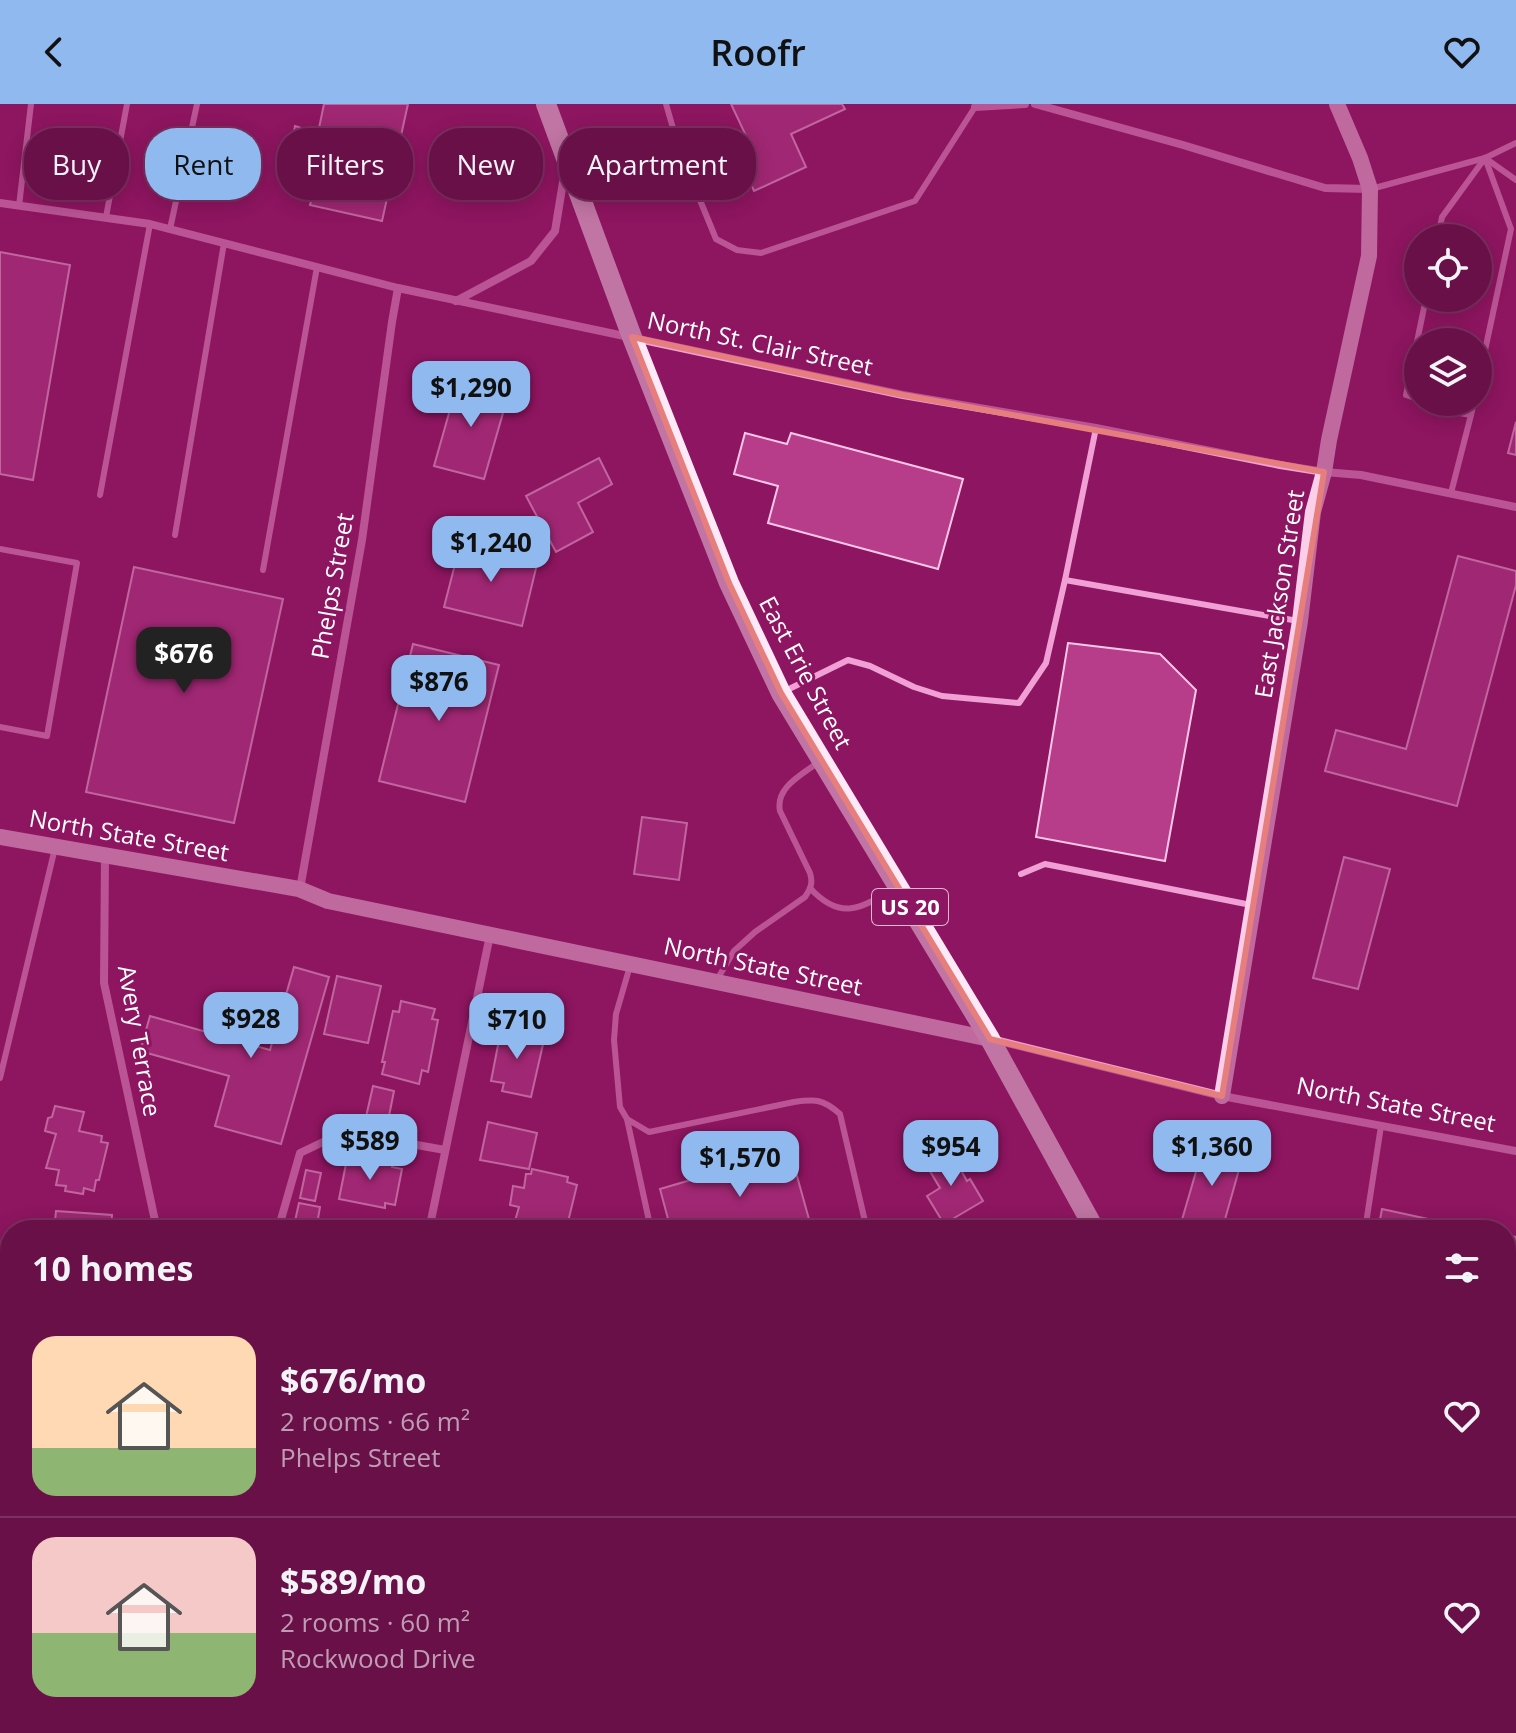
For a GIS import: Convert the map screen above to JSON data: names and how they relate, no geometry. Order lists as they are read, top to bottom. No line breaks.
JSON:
{"streets":{"main road":["East Jackson Street","East Erie Street","North State Street","US 20"],"street":["North St. Clair Street","Phelps Street","Avery Terrace"]},"crossings":[["North St. Clair Street","Phelps Street"],["North St. Clair Street","East Jackson Street"],["North St. Clair Street","East Erie Street"],["Phelps Street","North State Street"],["East Jackson Street","North State Street"],["East Erie Street","North State Street"],["North State Street","Avery Terrace"]],"page":{"header":"Roofr","chip":["Buy","Rent","Filters","New","Apartment"],"price":["$1,290","$1,240","$676","$876","$928","$710","$589","$954","$1,360","$1,570"],"heading":"10 homes","list":[{"name":"$676/mo","note":"2 rooms · 66 m² · Phelps Street"},{"name":"$589/mo","note":"2 rooms · 60 m² · Rockwood Drive"}]}}
